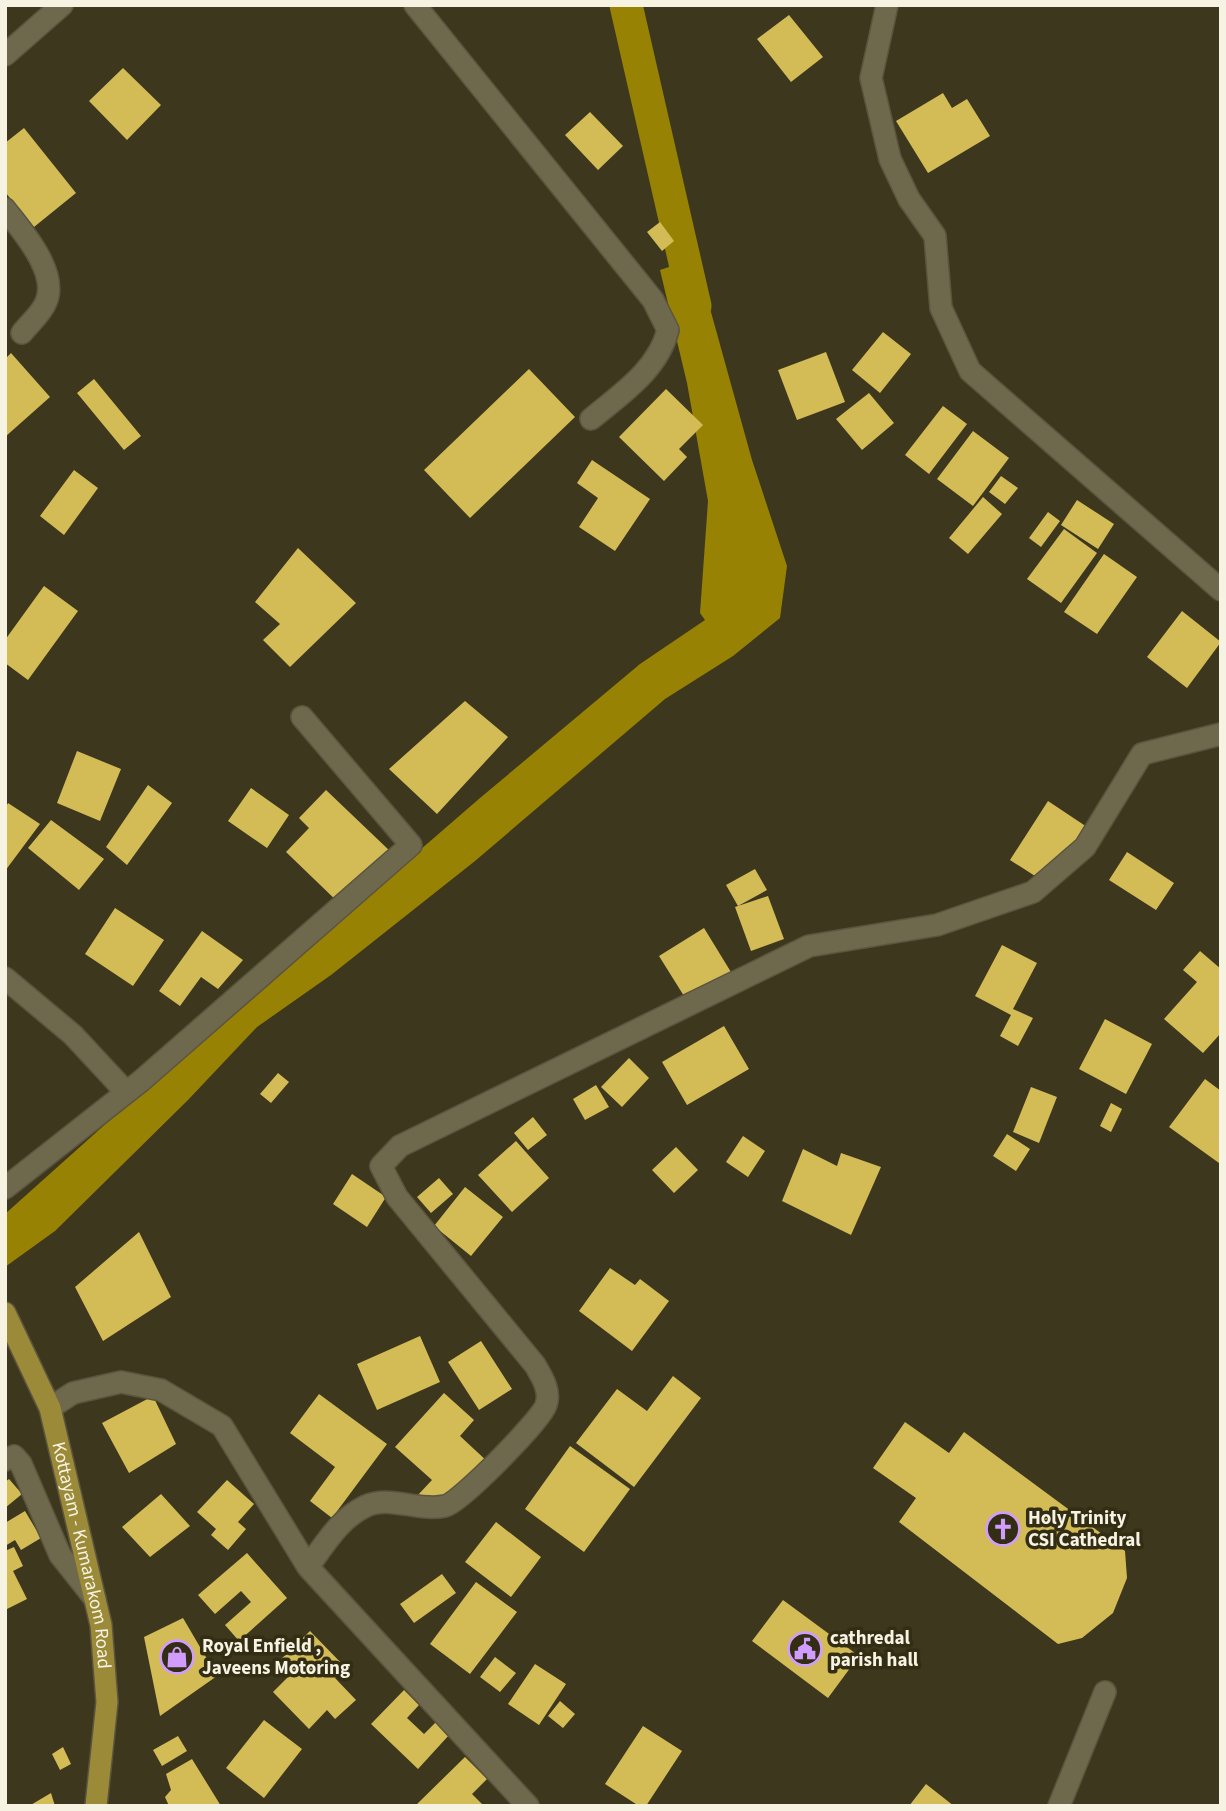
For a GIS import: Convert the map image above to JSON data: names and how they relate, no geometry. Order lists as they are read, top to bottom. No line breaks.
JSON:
{"streets":{"main road":["Kottayam - Kumarakom Road"]},"places":{"church":["Holy Trinity CSI Cathedral"],"public building":["cathredal parish hall"],"shop":["Royal Enfield , Javeens Motoring"]}}
